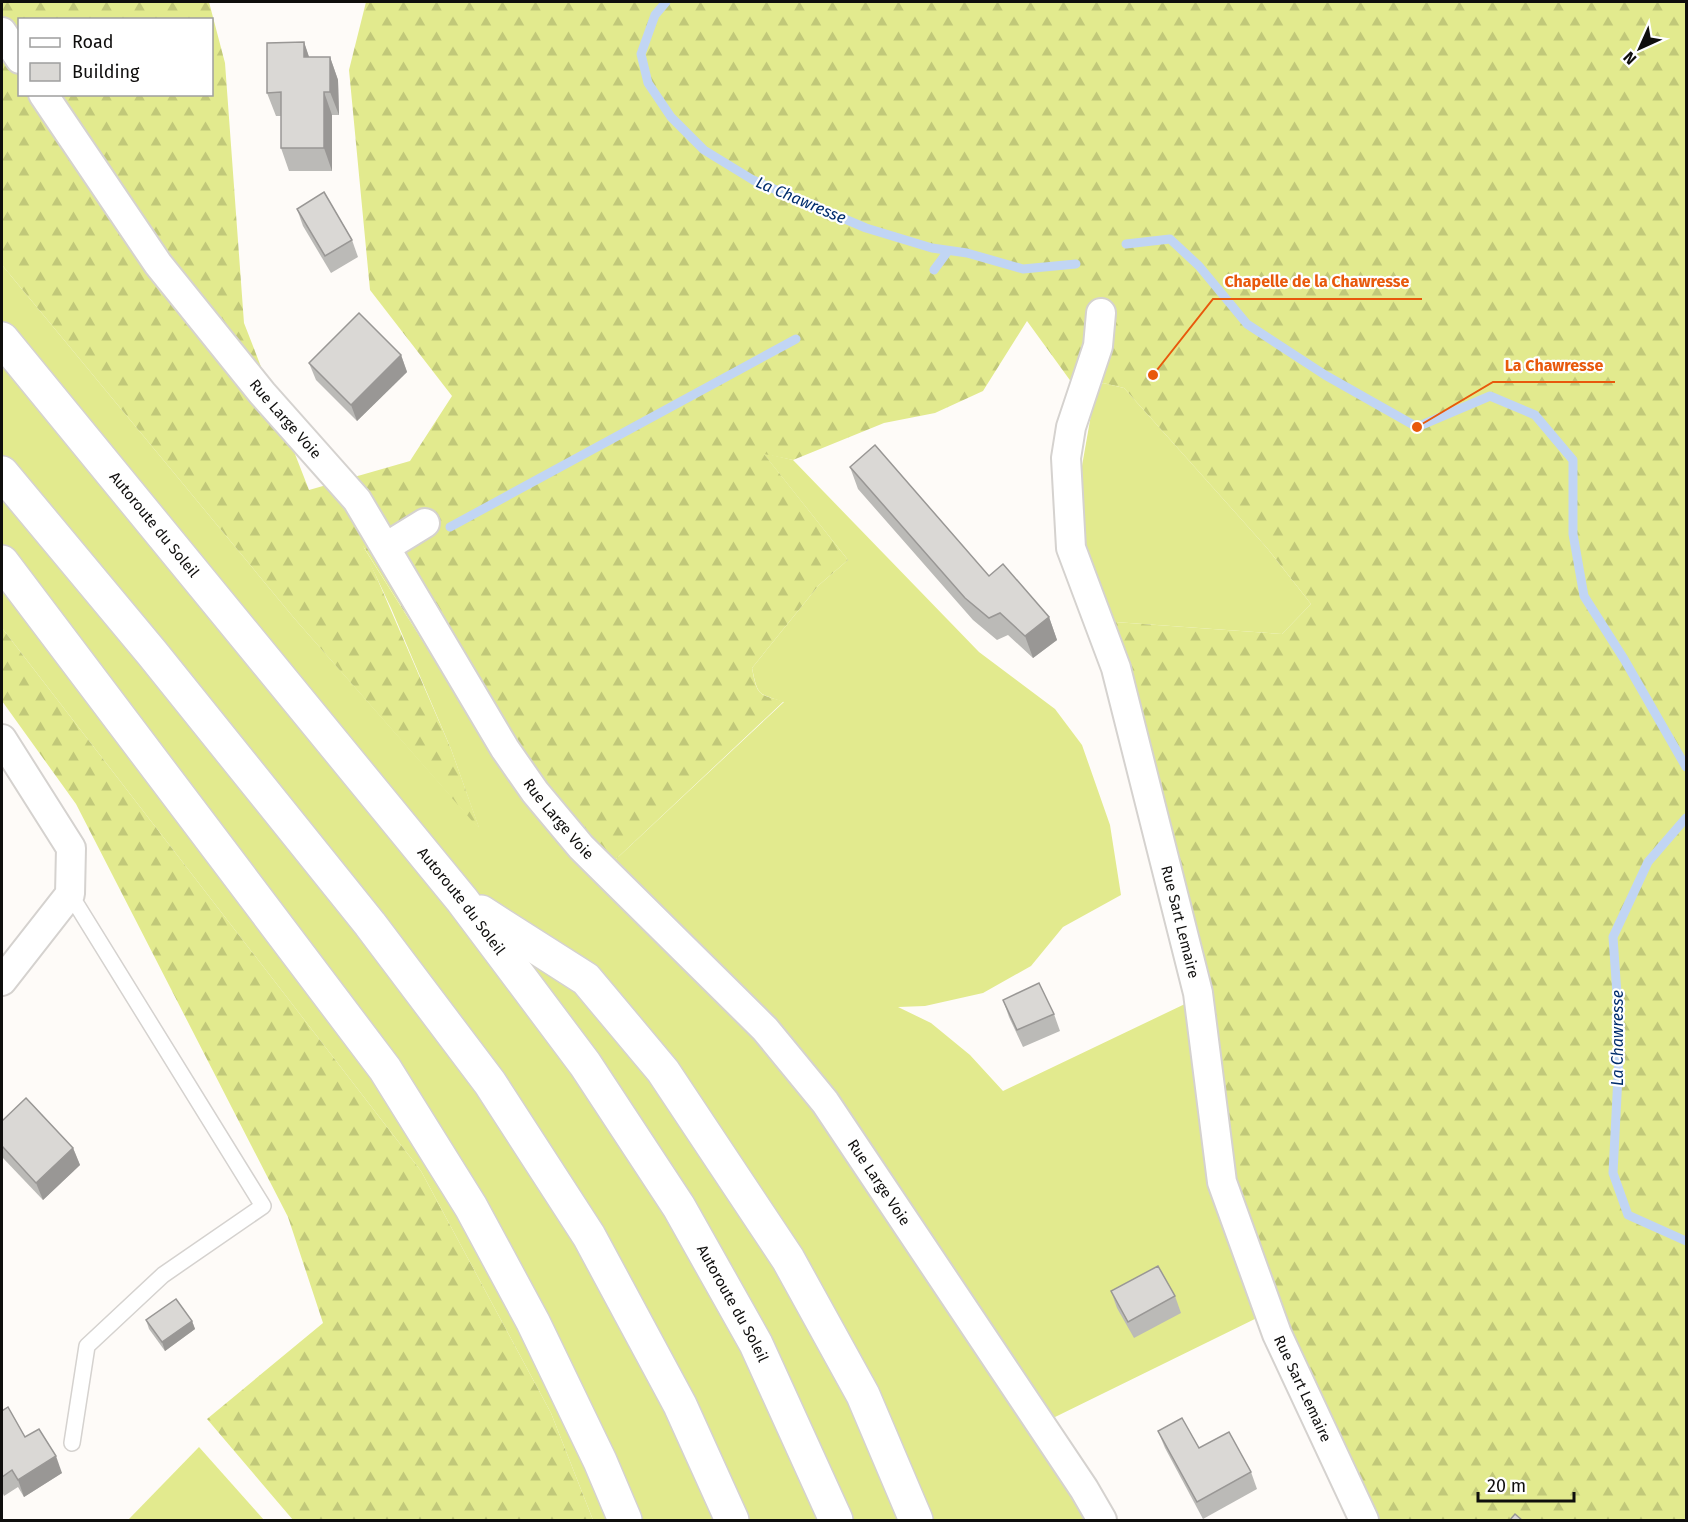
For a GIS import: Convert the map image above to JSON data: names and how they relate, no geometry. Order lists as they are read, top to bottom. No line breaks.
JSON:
{"streets":{"highway":["Autoroute du Soleil"],"street":["Rue Large Voie","Rue Sart Lemaire"]},"water":["La Chawresse"],"places":["Chapelle de la Chawresse","La Chawresse"],"legend":["Road","Building"],"scale_bar":"20 m","north":"bottom left"}
